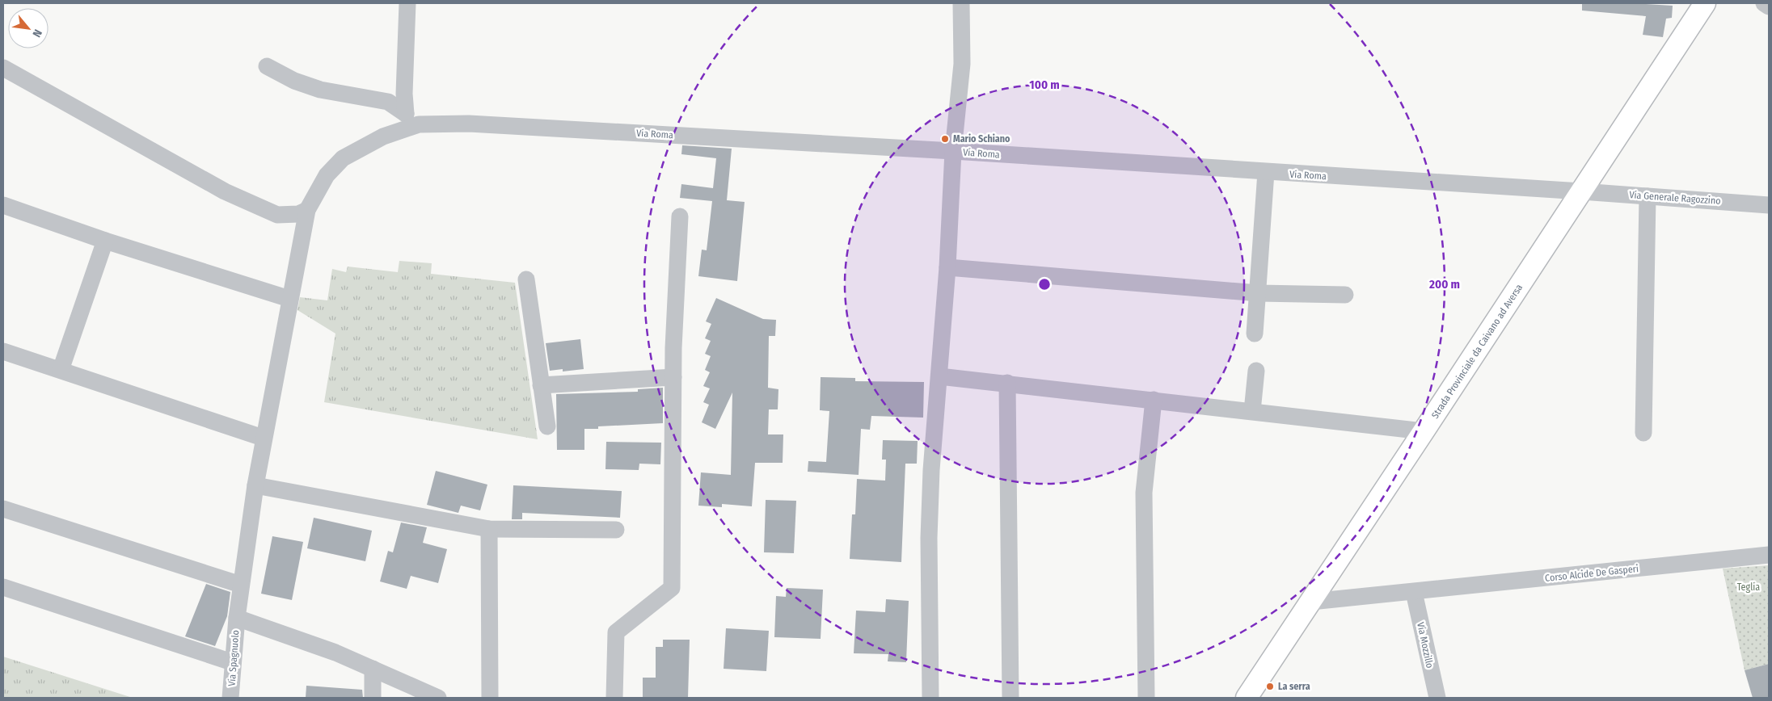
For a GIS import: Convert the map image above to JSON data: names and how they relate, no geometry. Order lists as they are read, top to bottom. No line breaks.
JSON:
{"streets":{"main road":["Strada Provinciale da Caivano ad Aversa"],"street":["Via Roma","Via Generale Ragozzino","Corso Alcide De Gasperi","Via Mozzillo","Via Spagnuolo"]},"crossings":[["Via Roma","Via Generale Ragozzino"],["Via Roma","Strada Provinciale da Caivano ad Aversa"],["Via Roma","Via Spagnuolo"],["Via Generale Ragozzino","Strada Provinciale da Caivano ad Aversa"],["Strada Provinciale da Caivano ad Aversa","Corso Alcide De Gasperi"],["Corso Alcide De Gasperi","Via Mozzillo"]],"parks":["Teglia"],"places":["Mario Schiano","La serra"],"north":"bottom right","rings":["100 m","200 m"]}
